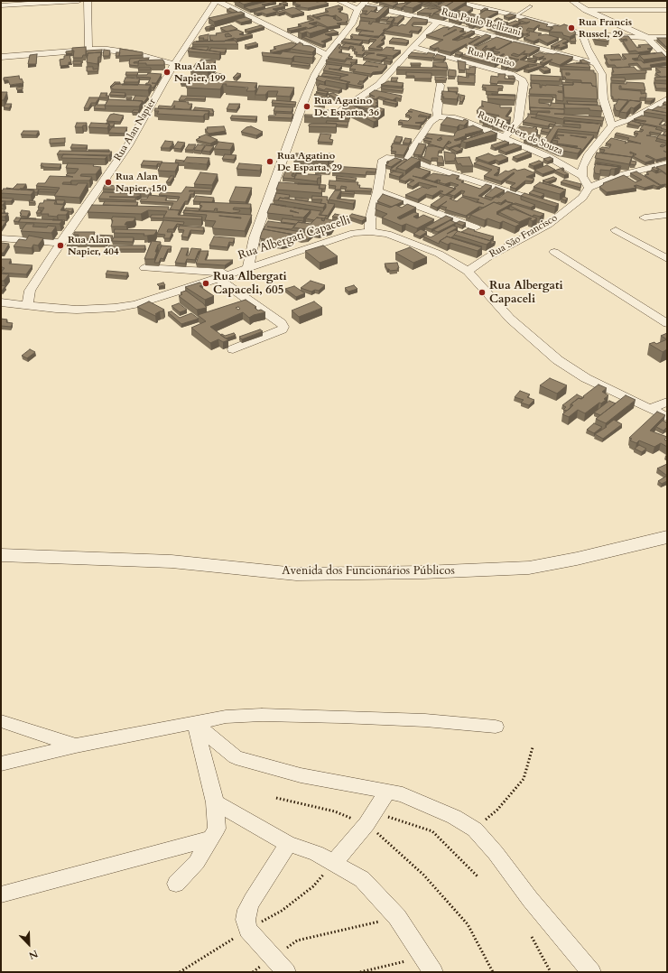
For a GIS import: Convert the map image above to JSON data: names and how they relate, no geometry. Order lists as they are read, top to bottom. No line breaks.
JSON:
{"streets":{"street":["Rua Paulo Bellizani","Rua Paraíso","Rua Alan Napier","Rua Herbert de Souza","Rua São Francisco","Rua Albergati Capacelli","Avenida dos Funcionários Públicos"]},"crossings":[["Rua Paraíso","Rua Herbert de Souza"],["Rua Alan Napier","Rua Albergati Capacelli"],["Rua São Francisco","Rua Albergati Capacelli"]],"places":["Rua Francis Russel, 29","Rua Alan Napier, 199","Rua Agatino De Esparta, 36","Rua Agatino De Esparta, 29","Rua Alan Napier, 150","Rua Alan Napier, 404","Rua Albergati Capaceli, 605","Rua Albergati Capaceli"],"north":"bottom right"}
